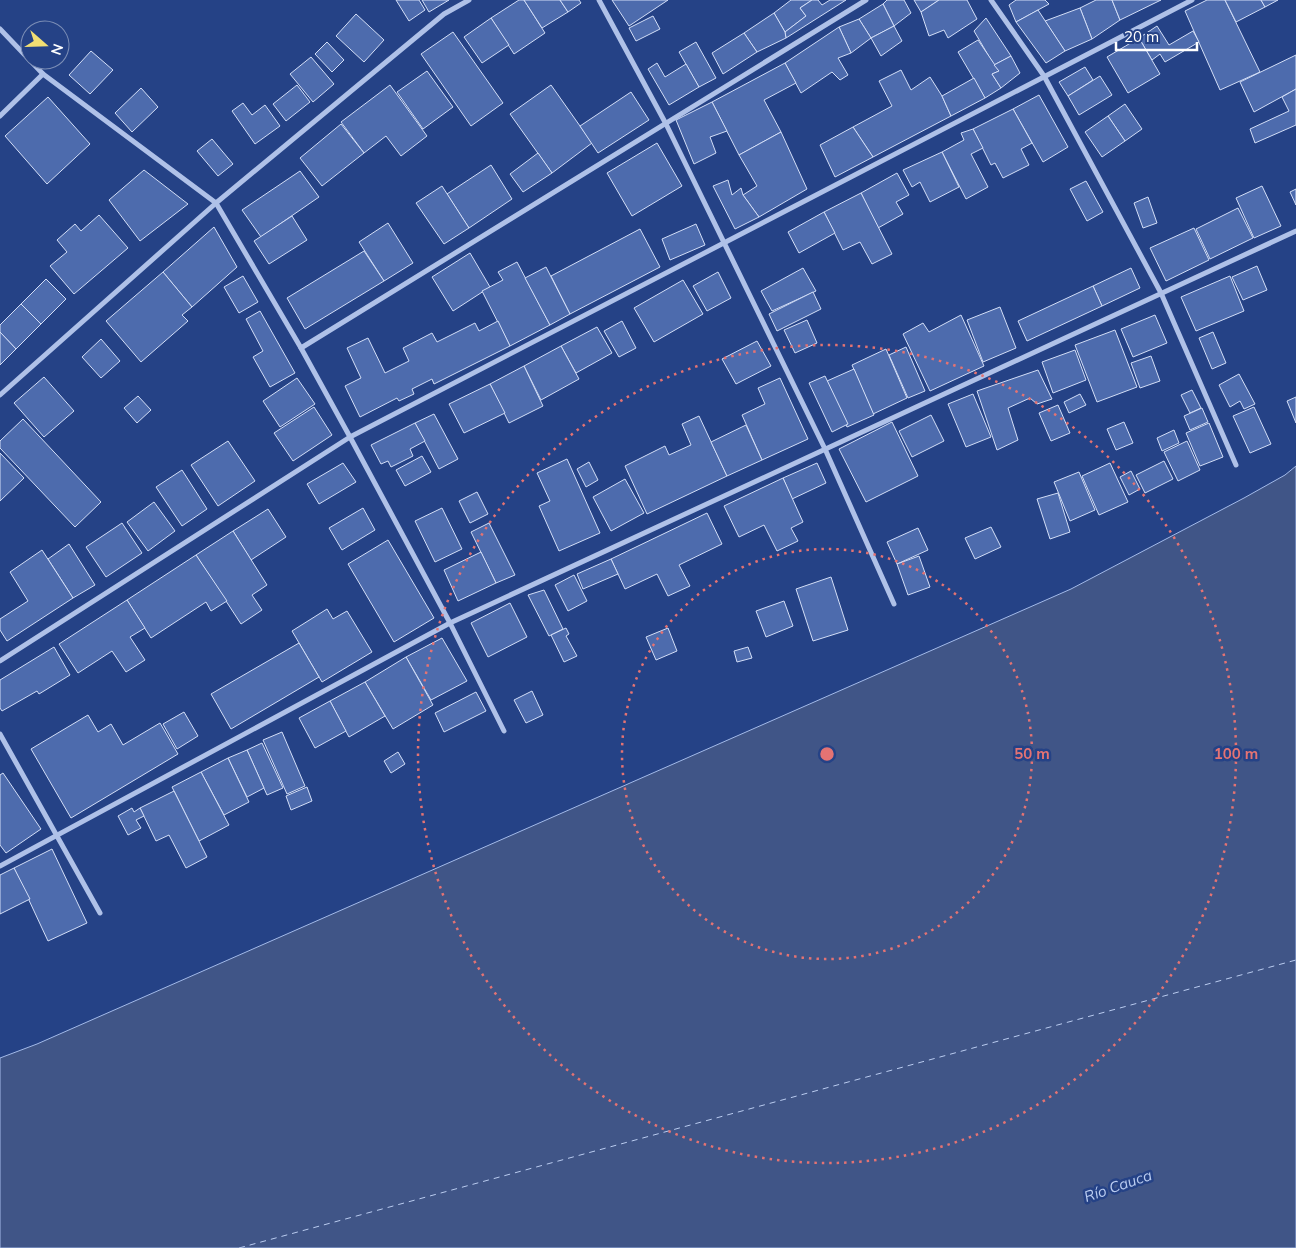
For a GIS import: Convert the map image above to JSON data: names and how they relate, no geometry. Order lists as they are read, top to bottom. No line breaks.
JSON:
{"water":["Río Cauca"],"scale_bar":"20 m","north":"right","rings":["50 m","100 m"]}
